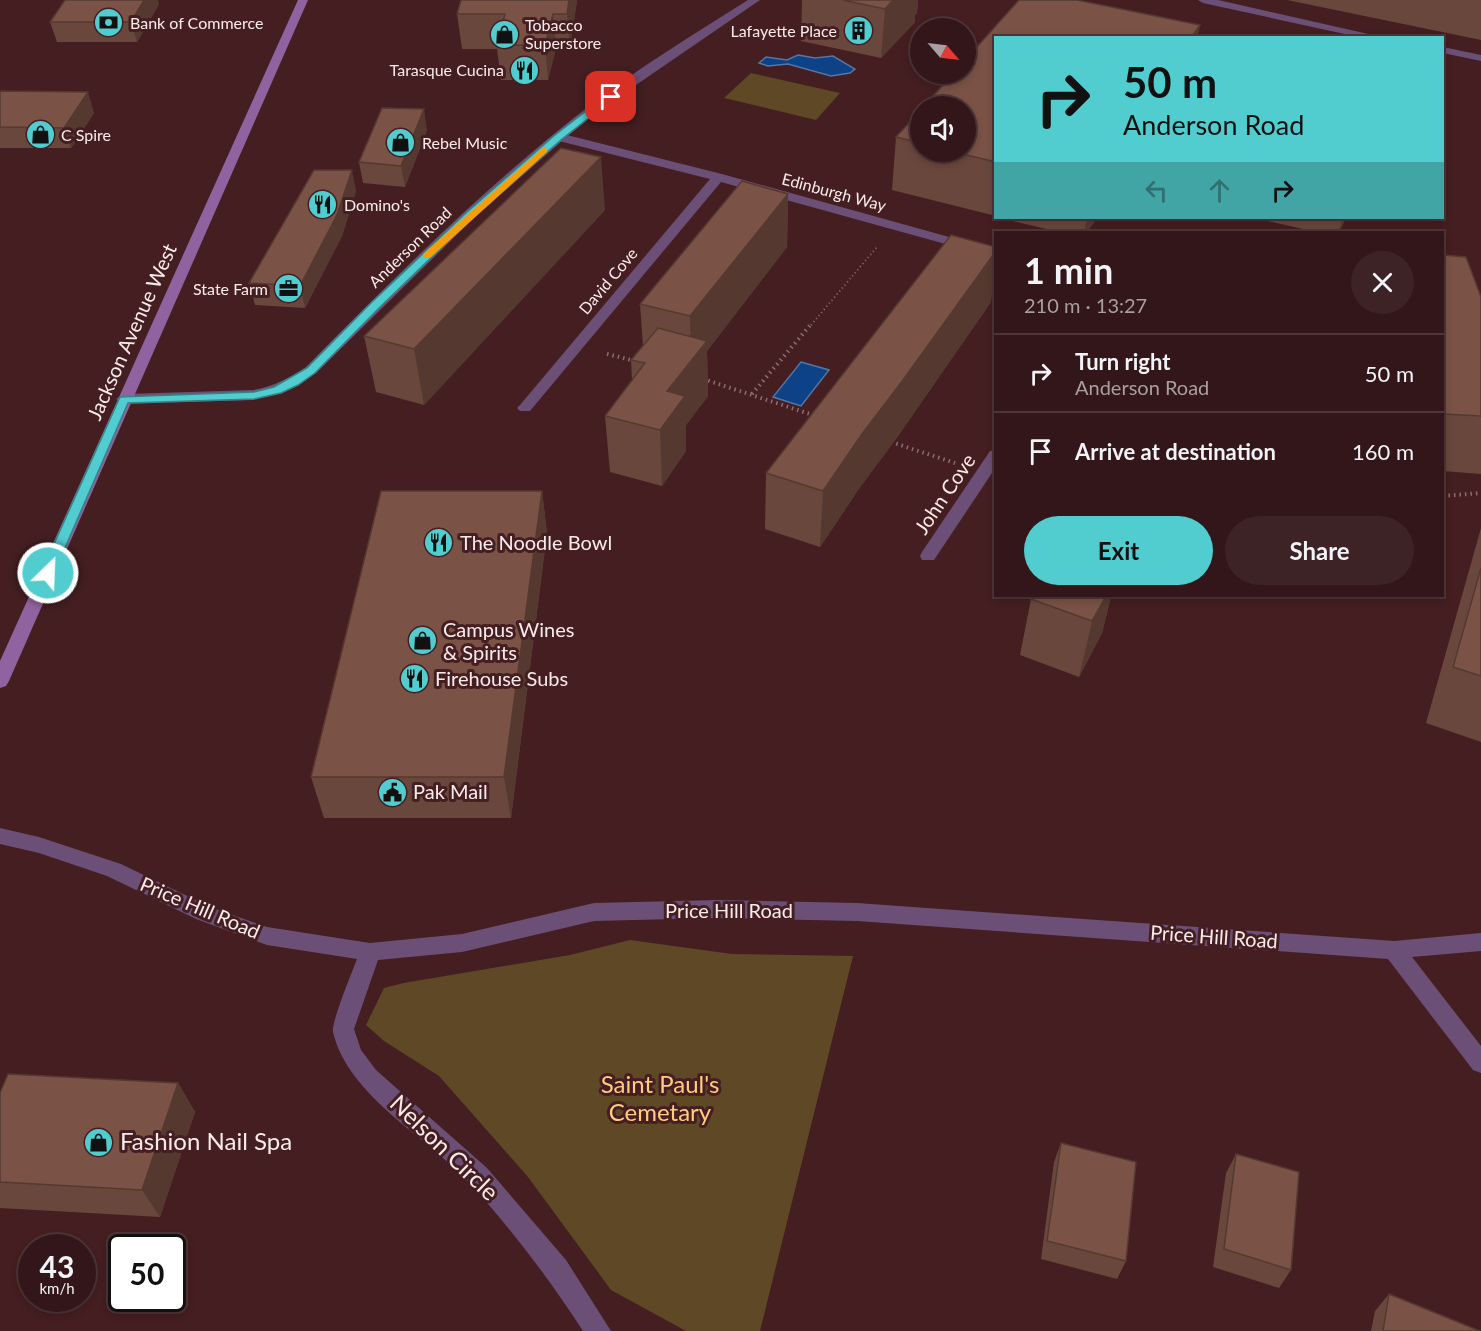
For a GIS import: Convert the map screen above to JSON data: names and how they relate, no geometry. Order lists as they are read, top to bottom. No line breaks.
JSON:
{"streets":{"main road":["Jackson Avenue West"],"street":["Edinburgh Way","Anderson Road","David Cove","John Cove","Price Hill Road","Nelson Circle"]},"crossings":[["Edinburgh Way","Anderson Road"],["Edinburgh Way","David Cove"],["Anderson Road","Jackson Avenue West"],["Price Hill Road","Nelson Circle"]],"parks":["Saint Paul's Cemetary"],"places":{"bank":["Bank of Commerce"],"building":["Lafayette Place"],"shop":["Tobacco Superstore","C Spire","Rebel Music","Campus Wines & Spirits","Fashion Nail Spa"],"restaurant":["Tarasque Cucina","Domino's","The Noodle Bowl","Firehouse Subs"],"office":["State Farm"],"public building":["Pak Mail"]},"north":"bottom right","page":{"turn":["50 m","Anderson Road"],"heading":["1 min","210 m · 13:27"],"list":[{"name":"Turn right","note":"Anderson Road","value":"50 m"},{"name":"Arrive at destination","value":"160 m"}],"buttons":["Exit","Share"],"speed":"43 km/h","limit":"50"}}
